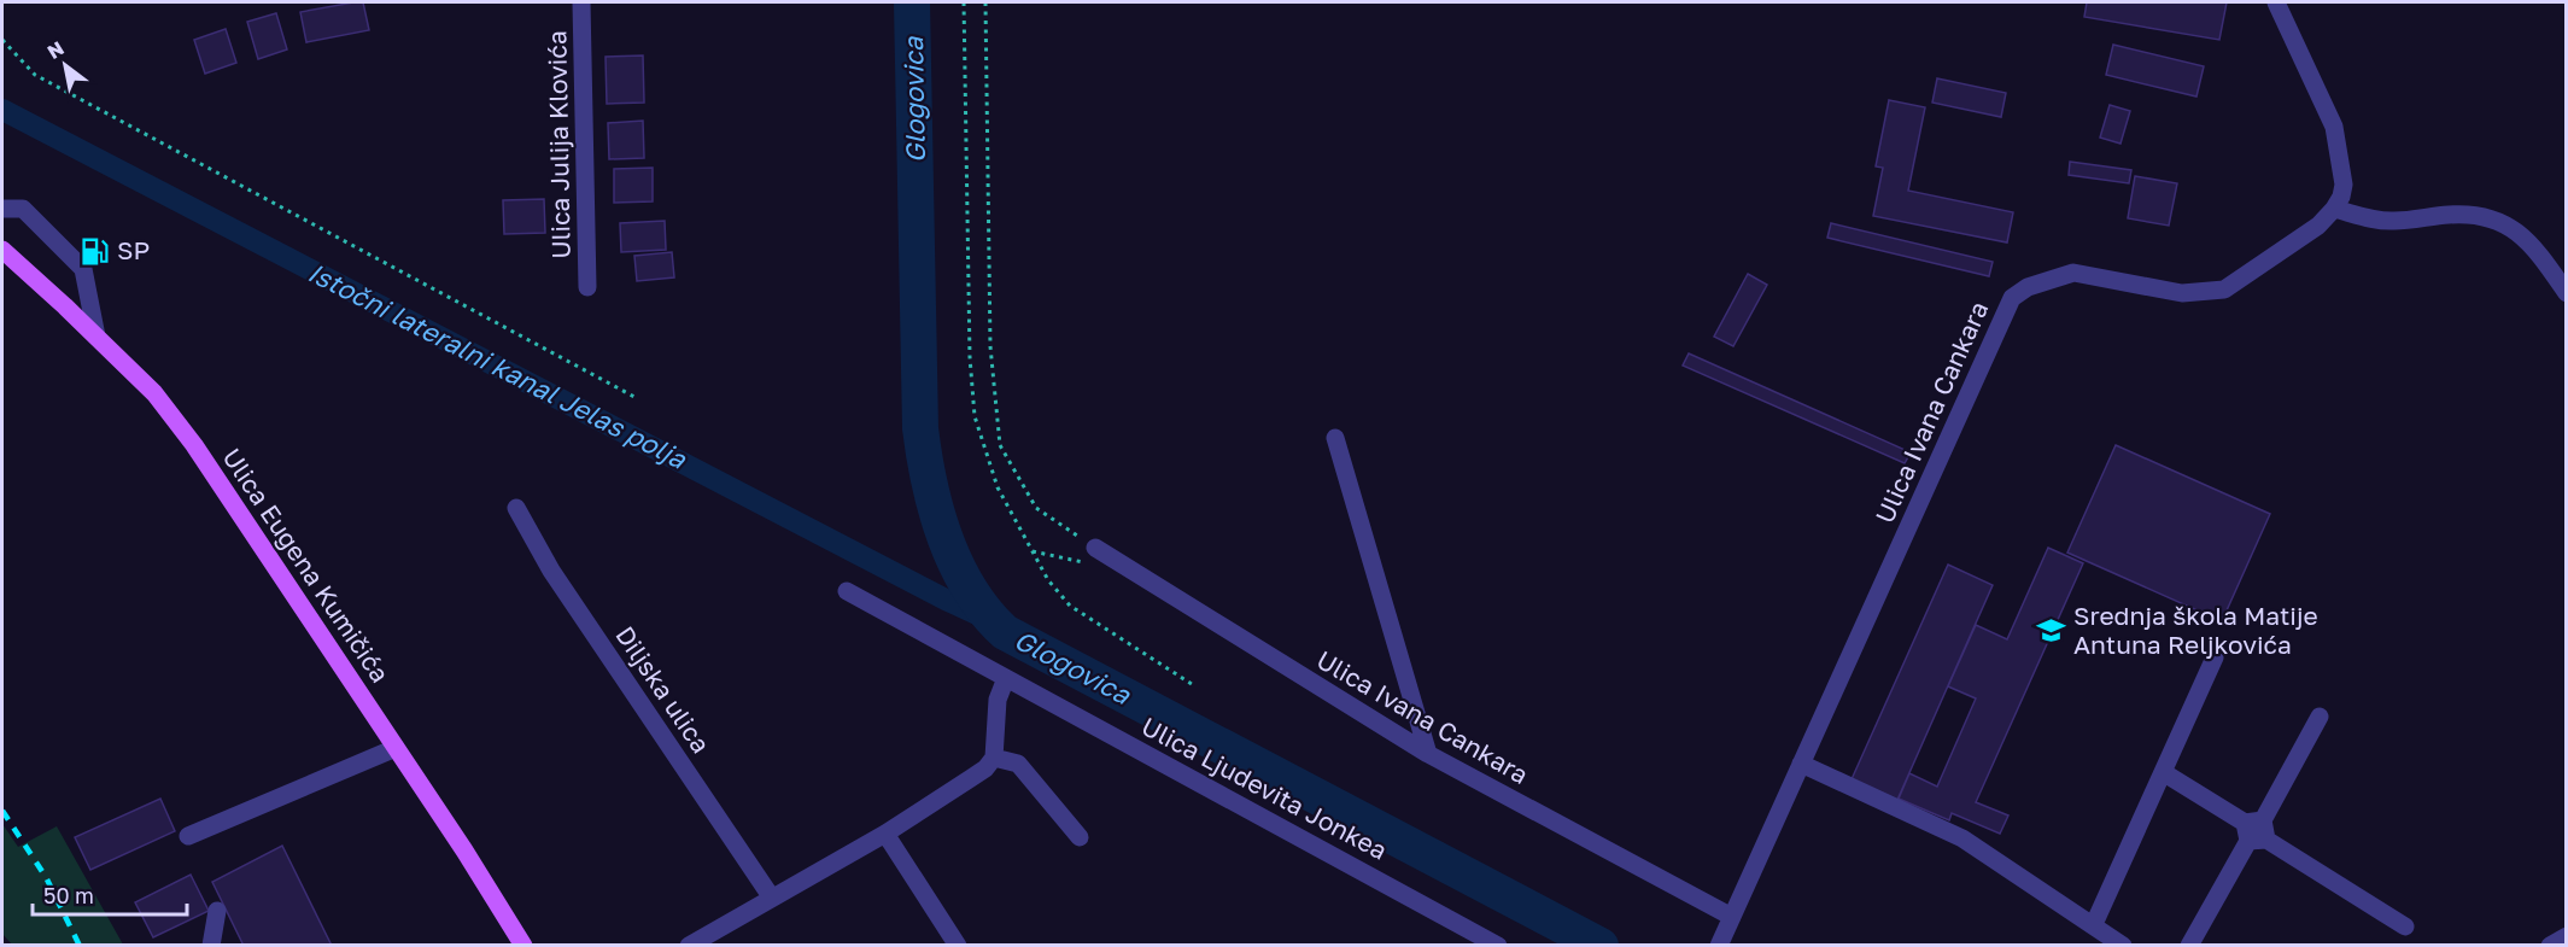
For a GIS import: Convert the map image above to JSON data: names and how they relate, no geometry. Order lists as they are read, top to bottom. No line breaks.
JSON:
{"streets":{"main road":["Ulica Eugena Kumičića"],"street":["Ulica Julija Klovića","Ulica Ivana Cankara","Diljska ulica","Ulica Ljudevita Jonkea"]},"water":["Glogovica","Istočni lateralni kanal Jelas polja"],"places":{"fuel station":["SP"],"school or university":["Srednja škola Matije Antuna Reljkovića"]},"scale_bar":"50 m","north":"top left"}
